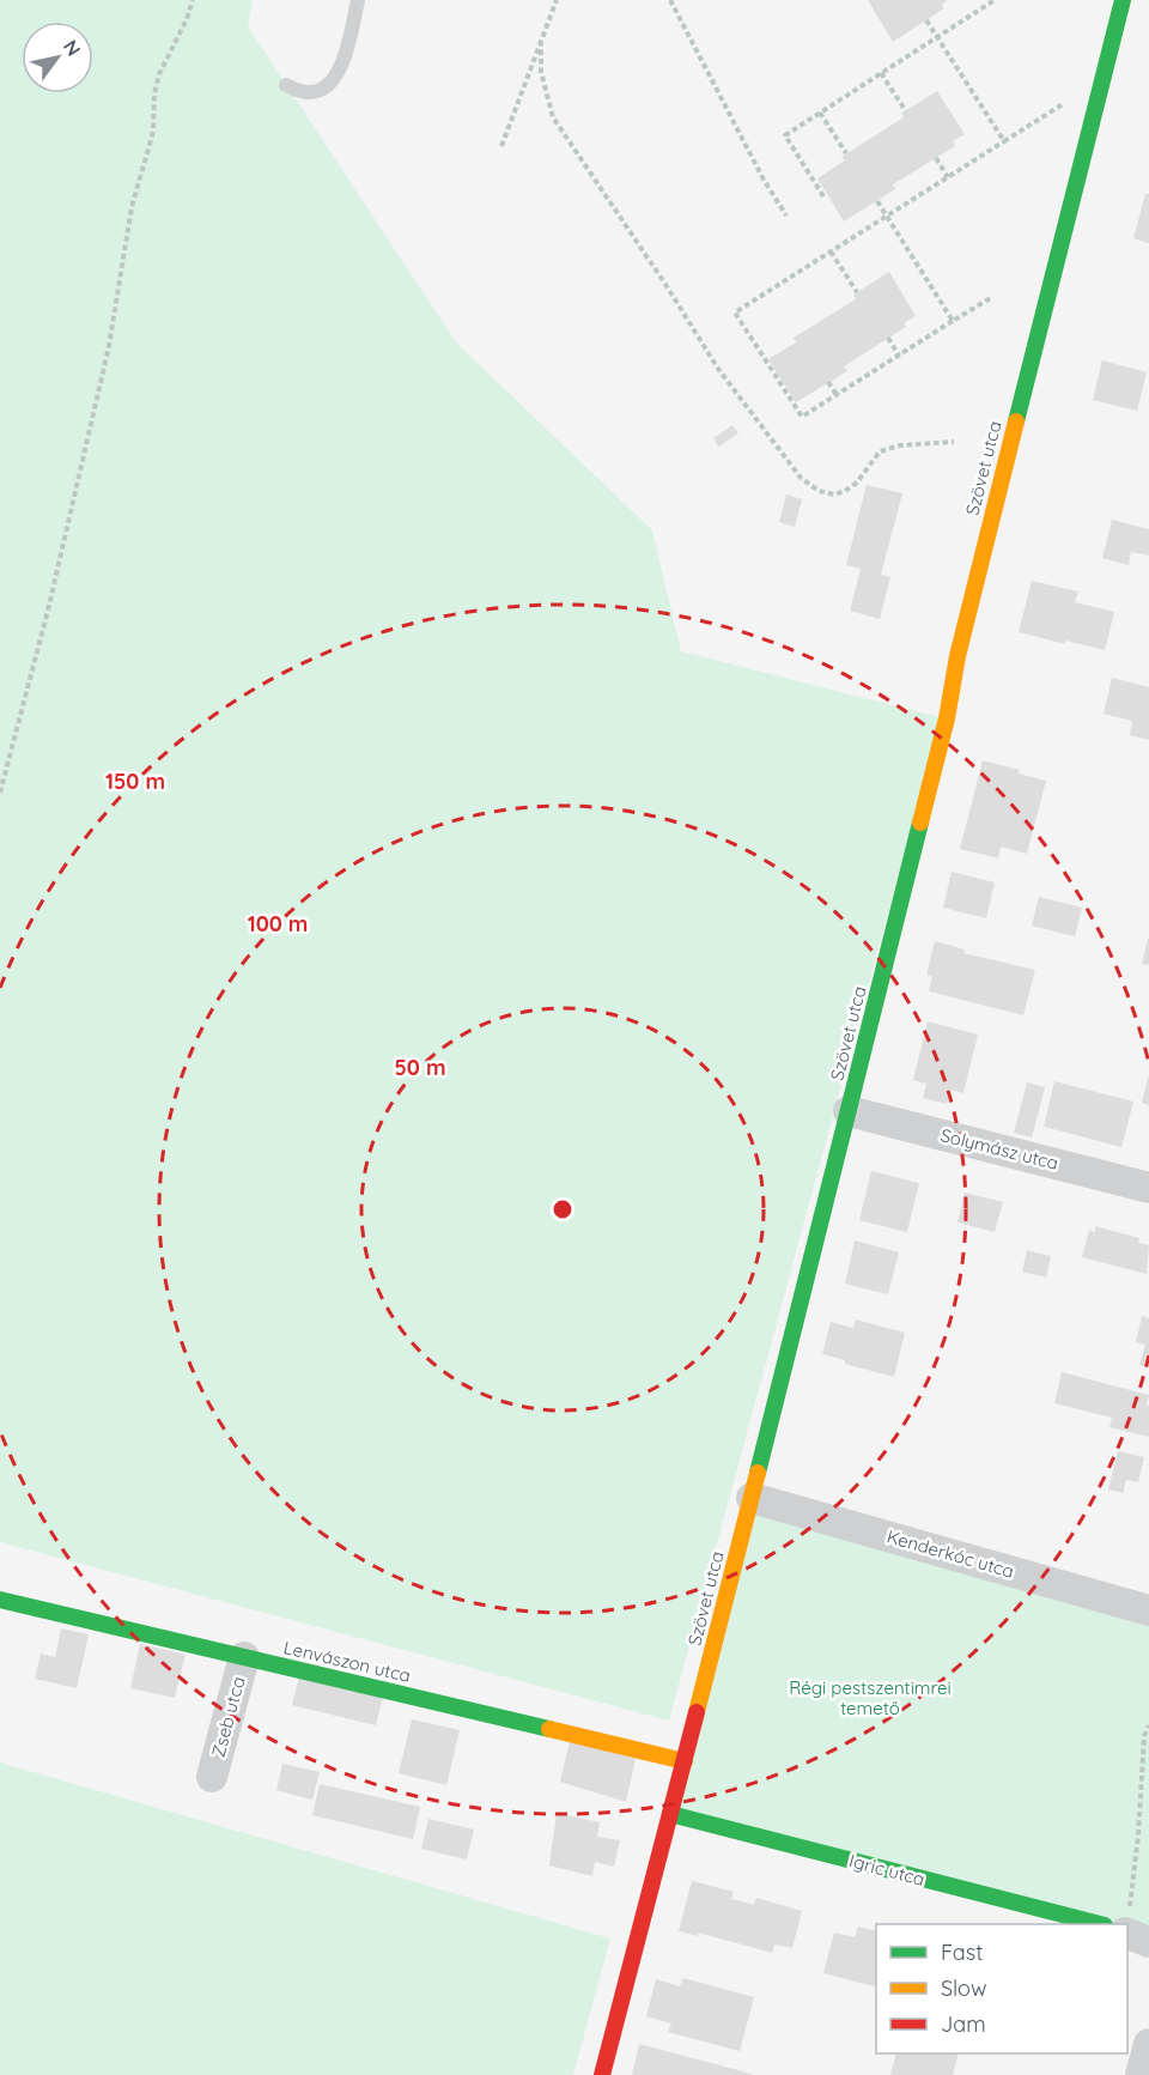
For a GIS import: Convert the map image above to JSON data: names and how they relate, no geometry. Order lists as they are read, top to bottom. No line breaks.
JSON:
{"streets":{"street":["Szövet utca","Solymász utca","Kenderkóc utca","Lenvászon utca","Zseb utca","Igric utca"]},"crossings":[["Szövet utca","Solymász utca"],["Szövet utca","Kenderkóc utca"],["Szövet utca","Lenvászon utca"],["Szövet utca","Igric utca"],["Lenvászon utca","Zseb utca"]],"parks":["Régi pestszentimrei temető"],"legend":["Fast","Slow","Jam"],"north":"top right","rings":["150 m","100 m","50 m"]}
